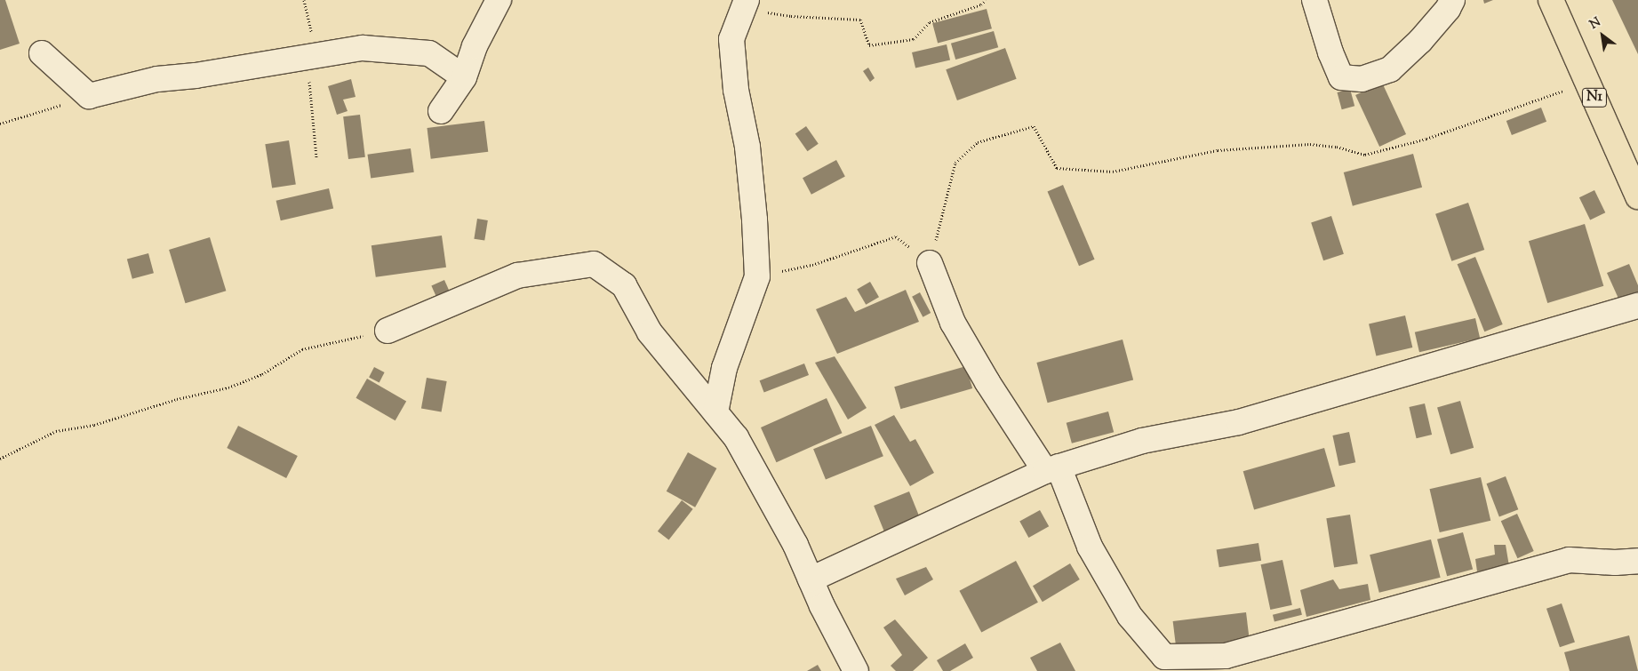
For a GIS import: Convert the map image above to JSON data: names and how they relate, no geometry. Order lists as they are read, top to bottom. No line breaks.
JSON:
{"streets":{"highway":["N1"]},"north":"top left"}
